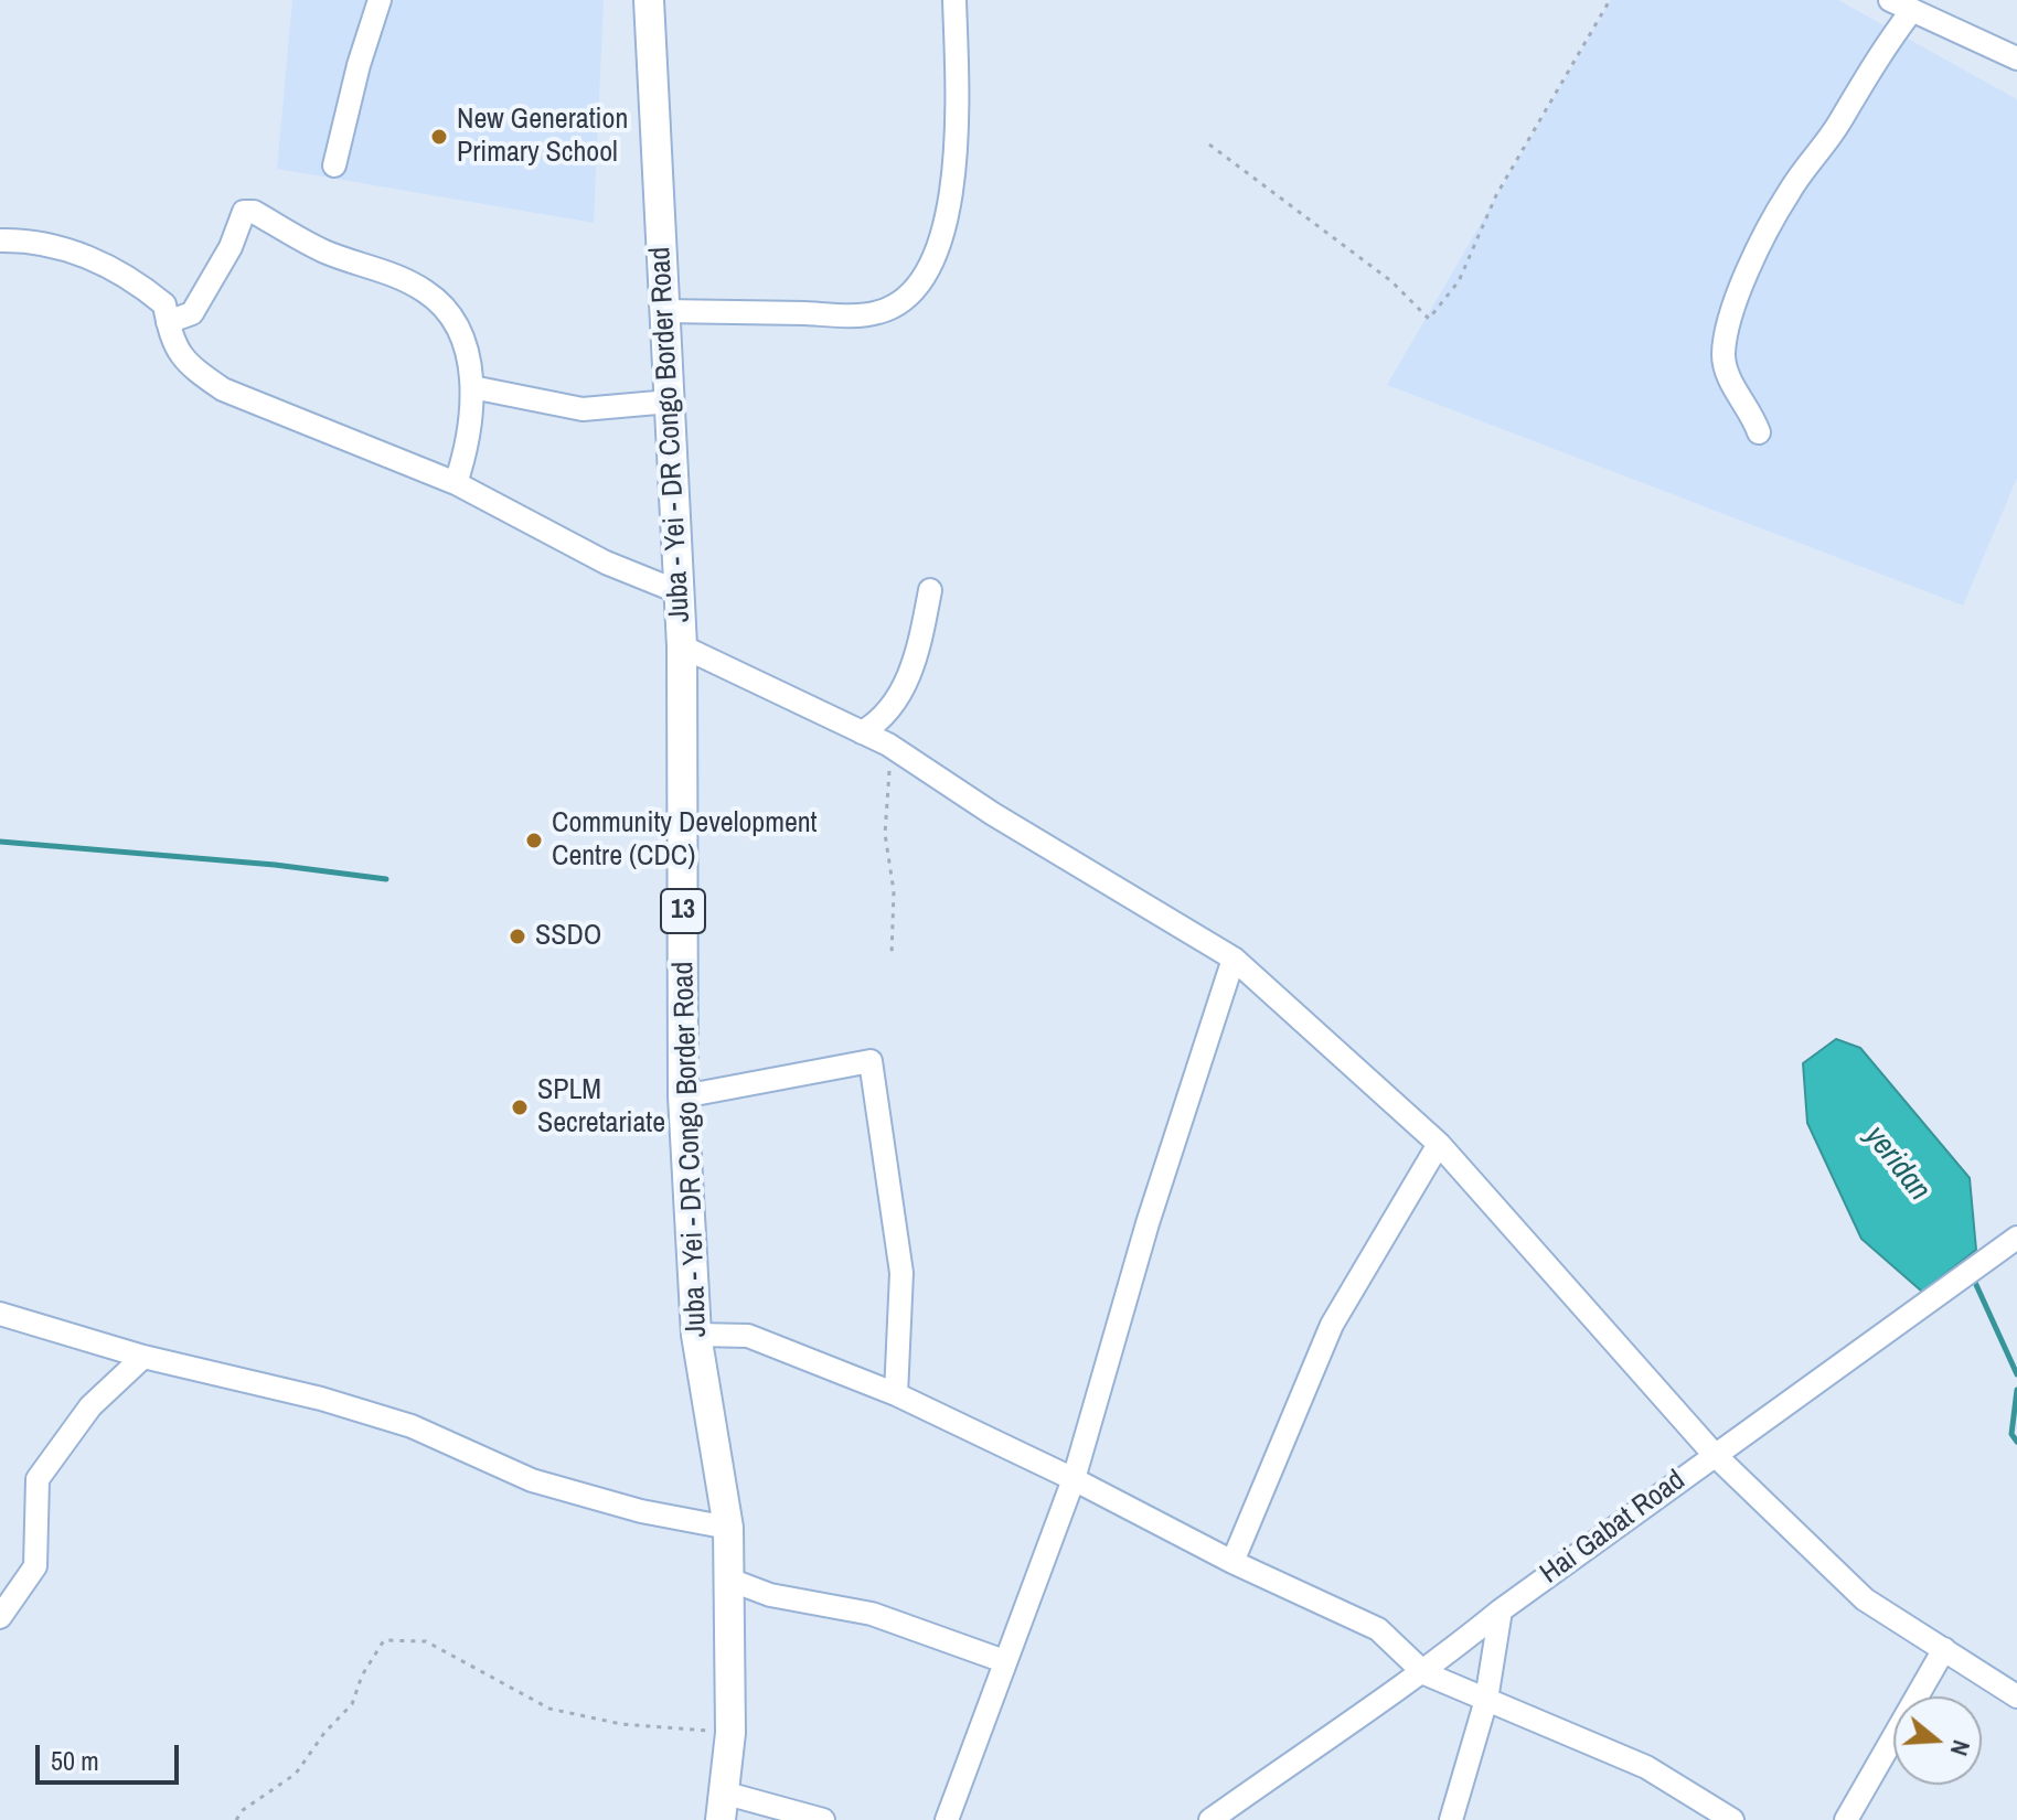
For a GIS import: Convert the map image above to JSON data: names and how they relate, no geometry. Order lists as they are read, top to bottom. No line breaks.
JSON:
{"streets":{"main road":["Juba - Yei - DR Congo Border Road","13"],"street":["Hai Gabat Road"]},"water":["yeridan"],"places":["New Generation Primary School","Community Development Centre (CDC)","SSDO","SPLM Secretariate"],"scale_bar":"50 m","north":"right"}
